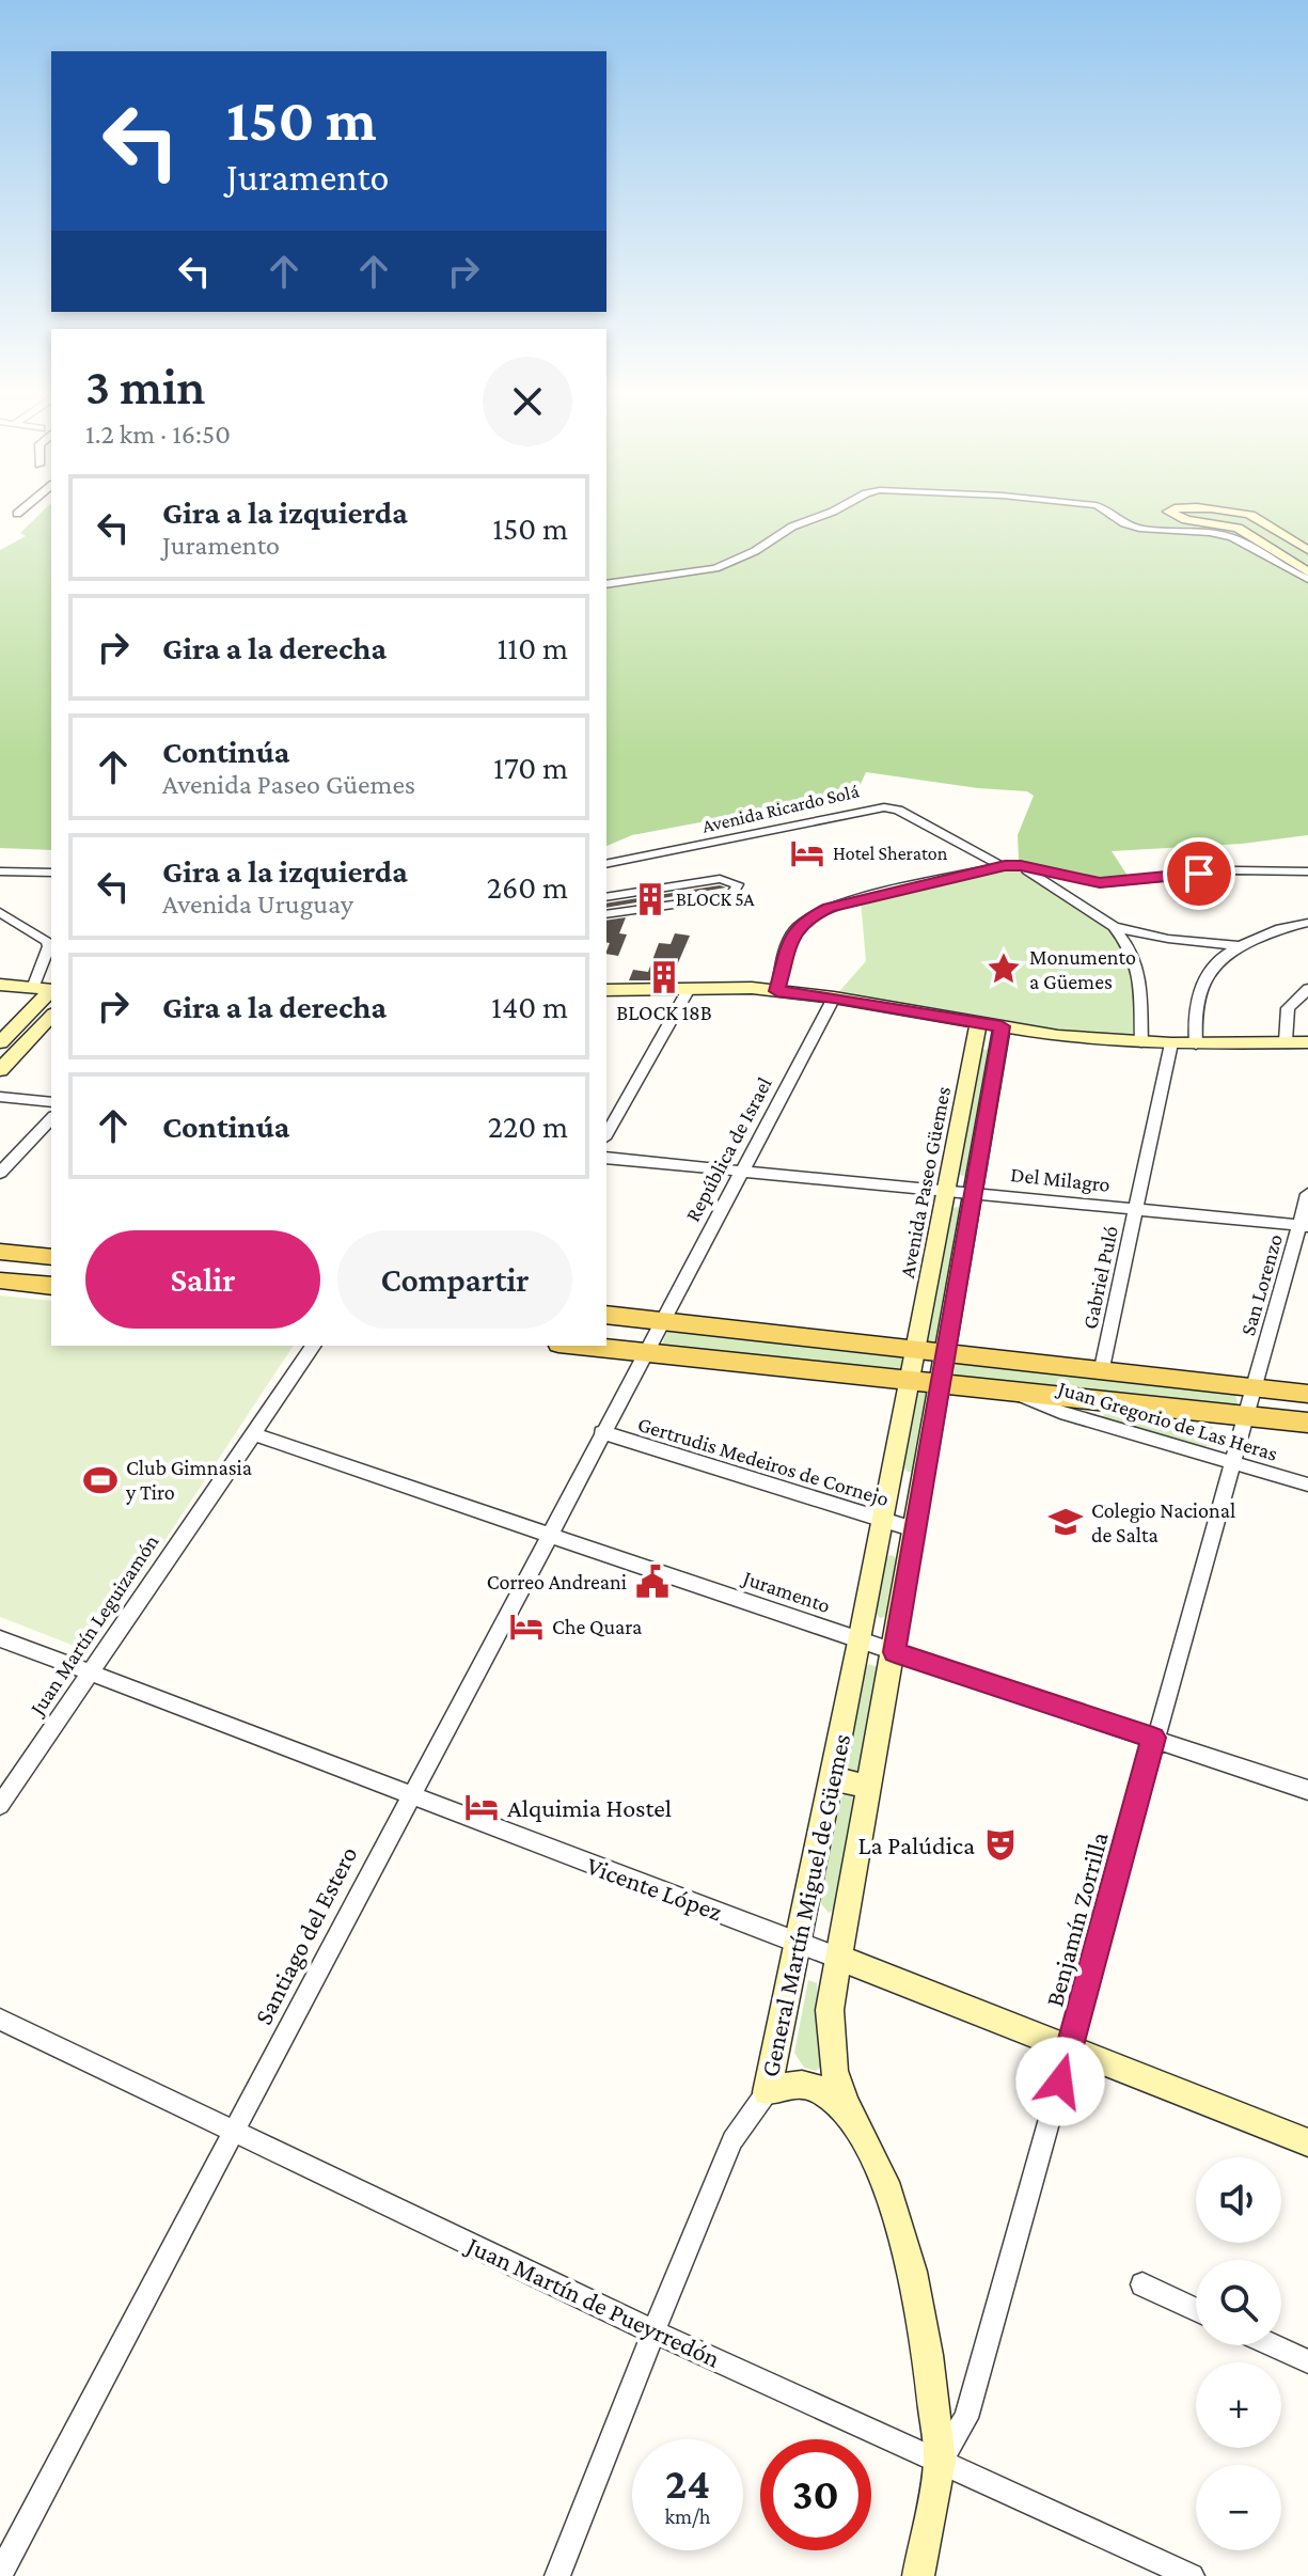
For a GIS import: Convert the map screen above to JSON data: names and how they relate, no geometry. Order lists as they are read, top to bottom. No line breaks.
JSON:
{"streets":{"street":["Avenida Ricardo Solá","República de Israel","Del Milagro","Avenida Paseo Güemes","Gabriel Puló","San Lorenzo","Juan Gregorio de Las Heras","Gertrudis Medeiros de Cornejo","Juramento","Juan Martín Leguizamón","Vicente López","General Martín Miguel de Güemes","Benjamín Zorrilla","Santiago del Estero","Juan Martín de Pueyrredón"]},"crossings":[["República de Israel","Del Milagro"],["República de Israel","Santiago del Estero"],["Del Milagro","Avenida Paseo Güemes"],["Del Milagro","Gabriel Puló"],["Del Milagro","San Lorenzo"],["Avenida Paseo Güemes","General Martín Miguel de Güemes"],["San Lorenzo","Benjamín Zorrilla"],["Juan Gregorio de Las Heras","Benjamín Zorrilla"],["Gertrudis Medeiros de Cornejo","General Martín Miguel de Güemes"],["Gertrudis Medeiros de Cornejo","Santiago del Estero"],["Juramento","Juan Martín Leguizamón"],["Juramento","General Martín Miguel de Güemes"],["Juramento","Benjamín Zorrilla"],["Juramento","Santiago del Estero"],["Juan Martín Leguizamón","Vicente López"],["Vicente López","General Martín Miguel de Güemes"],["Vicente López","Benjamín Zorrilla"],["Vicente López","Santiago del Estero"],["General Martín Miguel de Güemes","Benjamín Zorrilla"],["General Martín Miguel de Güemes","Juan Martín de Pueyrredón"],["Benjamín Zorrilla","Juan Martín de Pueyrredón"],["Santiago del Estero","Juan Martín de Pueyrredón"]],"places":{"hotel":["Hotel Sheraton","Che Quara","Alquimia Hostel"],"building":["BLOCK 5A","BLOCK 18B"],"place":["Monumento a Güemes"],"sports":["Club Gimnasia y Tiro"],"school or university":["Colegio Nacional de Salta"],"public building":["Correo Andreani"],"theatre":["La Palúdica"]},"page":{"turn":["150 m","Juramento"],"heading":["3 min","1.2 km · 16:50"],"list":[{"name":"Gira a la izquierda","note":"Juramento","value":"150 m"},{"name":"Gira a la derecha","value":"110 m"},{"name":"Continúa","note":"Avenida Paseo Güemes","value":"170 m"},{"name":"Gira a la izquierda","note":"Avenida Uruguay","value":"260 m"},{"name":"Gira a la derecha","value":"140 m"},{"name":"Continúa","value":"220 m"}],"buttons":["Salir","Compartir"],"map_buttons":["+","−"],"speed":"24 km/h","limit":"30"}}
